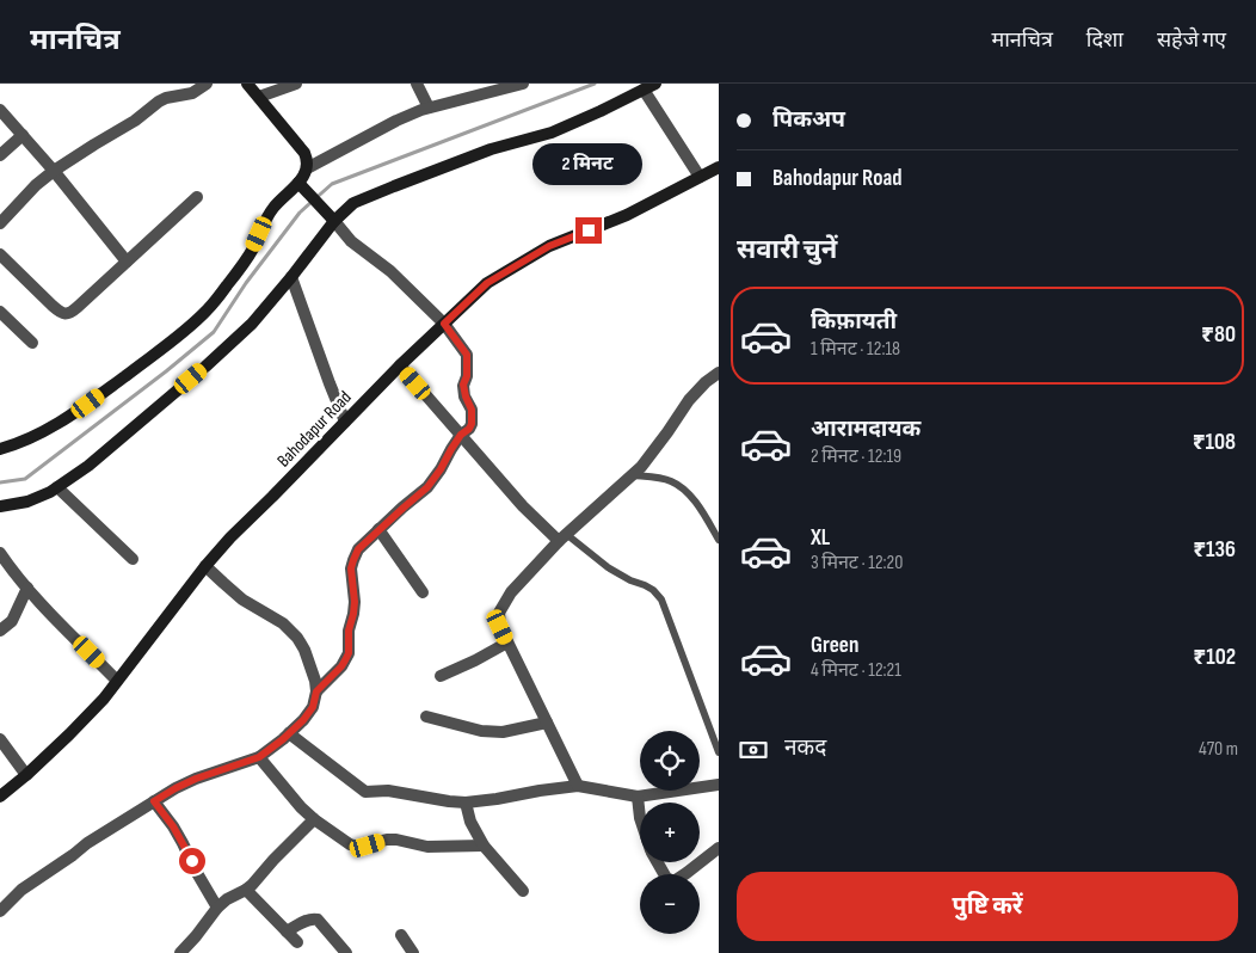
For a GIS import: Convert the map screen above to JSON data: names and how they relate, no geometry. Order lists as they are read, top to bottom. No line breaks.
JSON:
{"streets":{"street":["Bahodapur Road"]},"page":{"header":"मानचित्र","nav":["मानचित्र","दिशा","सहेजे गए"],"banner":["पिकअप","Bahodapur Road"],"bubble":"2 मिनट","heading":"सवारी चुनें","list":[{"name":"किफ़ायती","note":"1 मिनट · 12:18","value":"₹80"},{"name":"आरामदायक","note":"2 मिनट · 12:19","value":"₹108"},{"name":"XL","note":"3 मिनट · 12:20","value":"₹136"},{"name":"Green","note":"4 मिनट · 12:21","value":"₹102"}],"pay":["नकद","470 m"],"map_buttons":["+","−"],"buttons":"पुष्टि करें"}}
